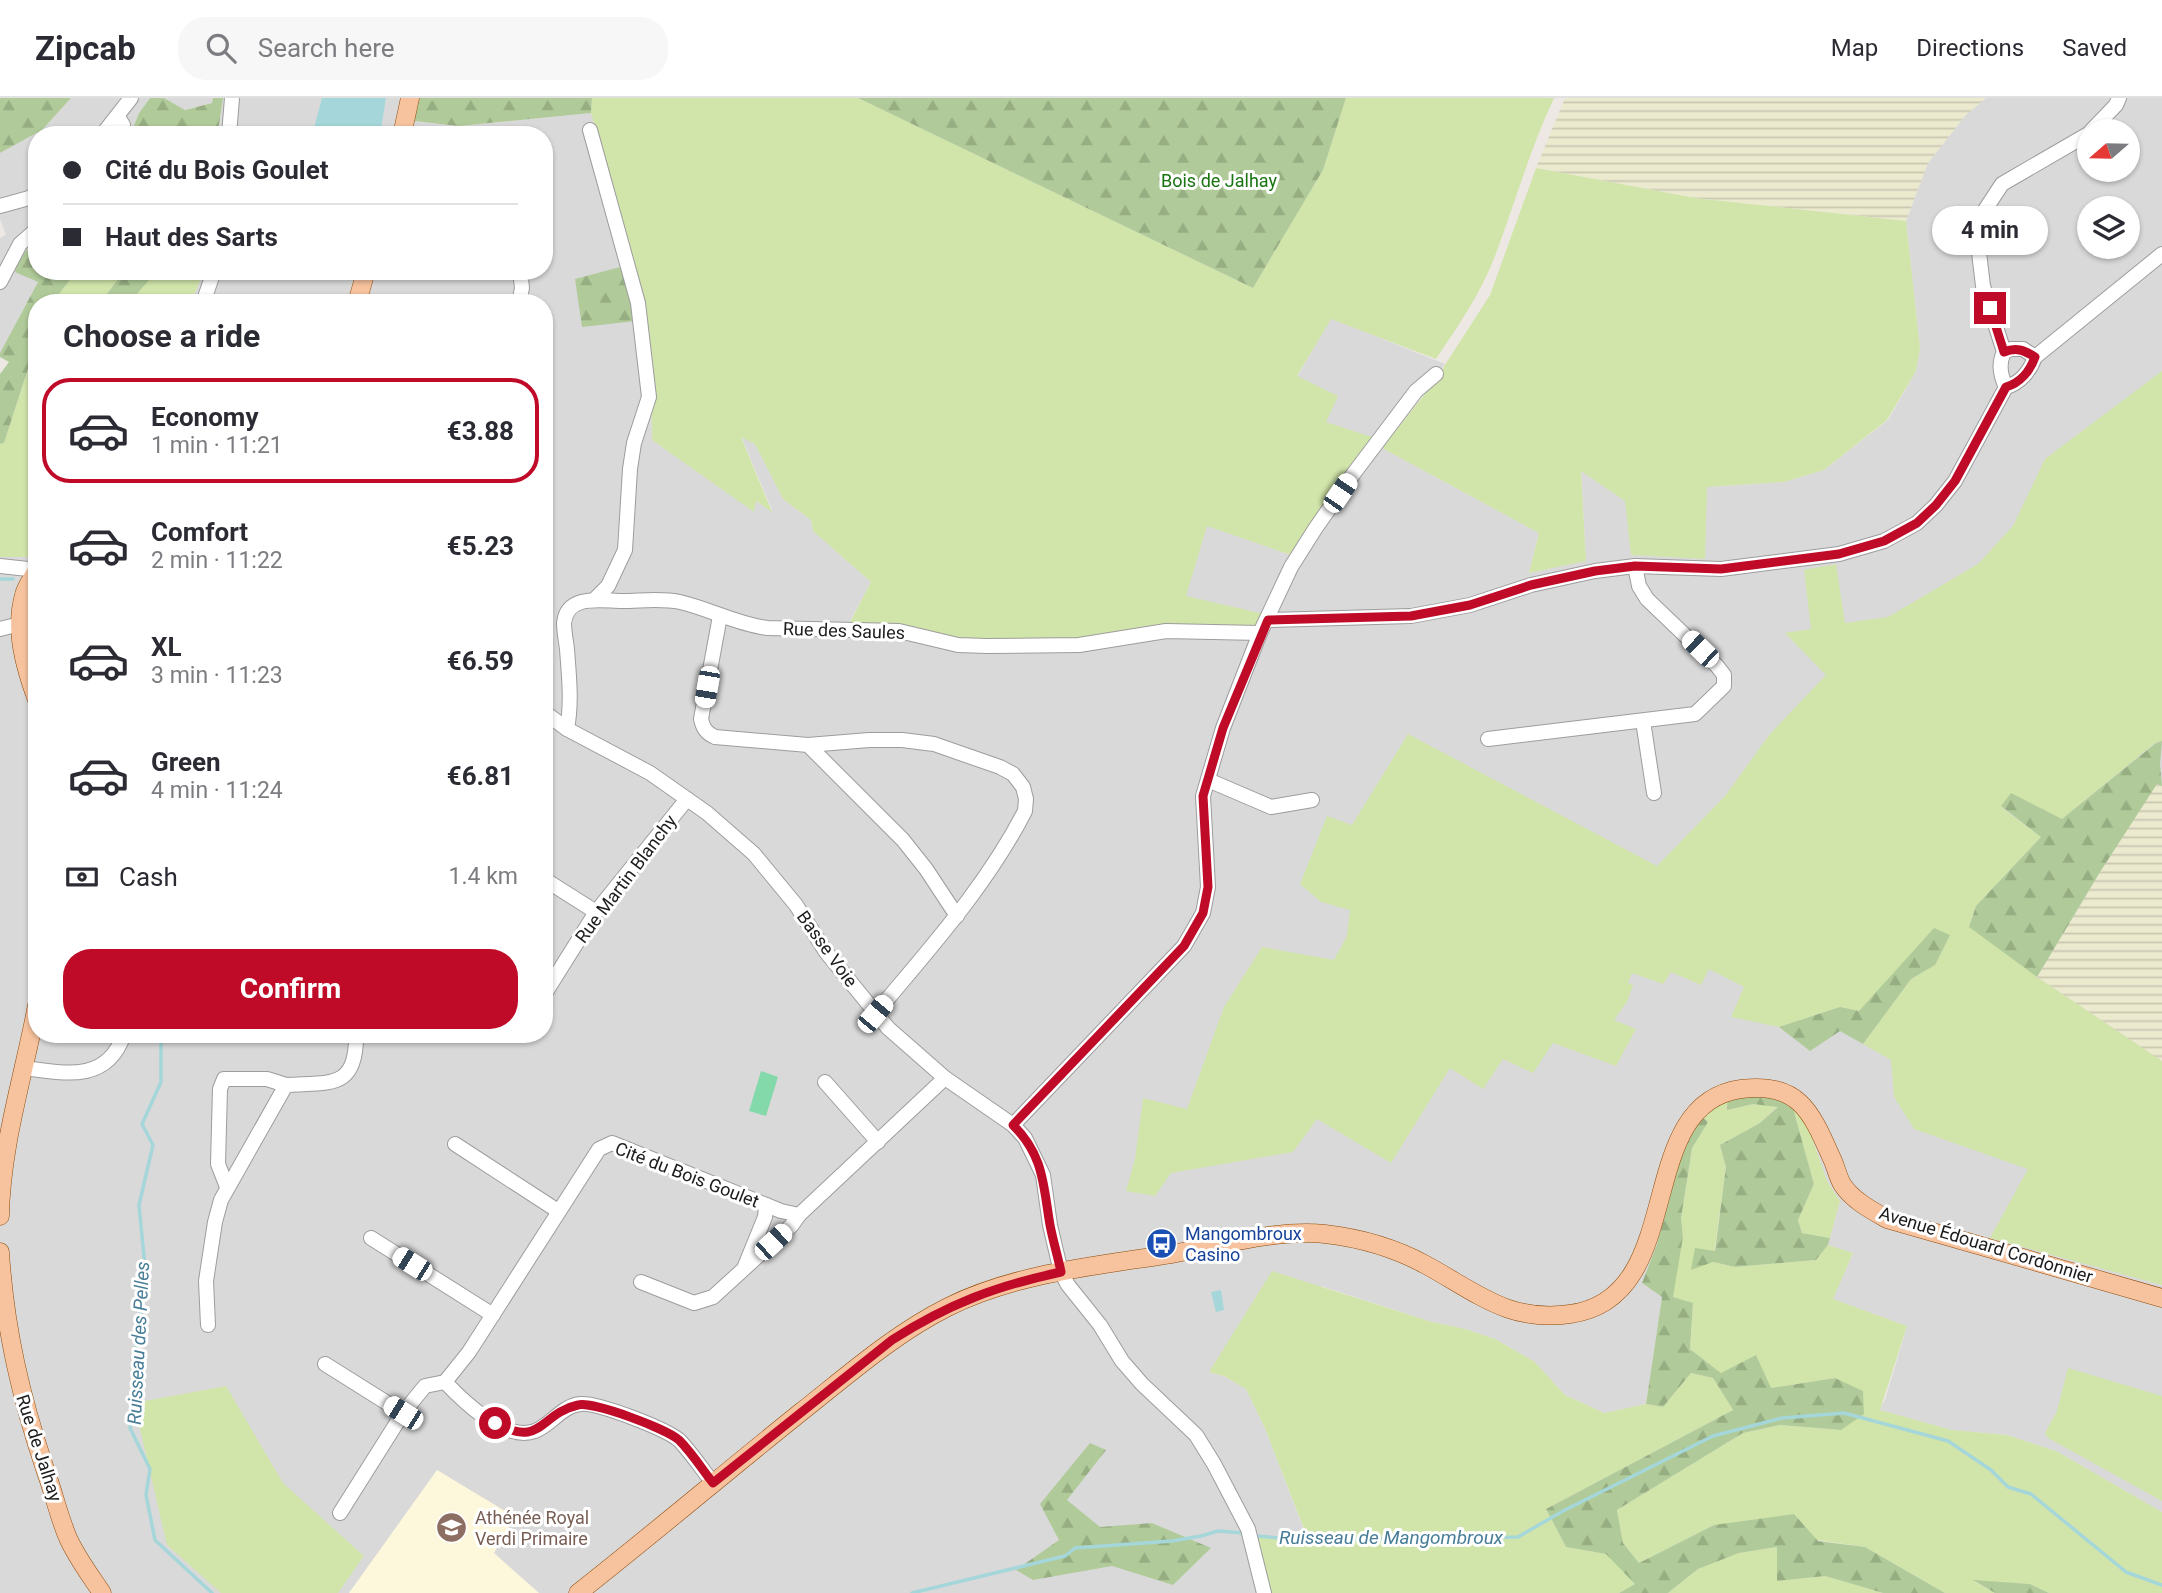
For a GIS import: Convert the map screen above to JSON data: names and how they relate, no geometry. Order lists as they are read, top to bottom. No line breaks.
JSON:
{"streets":{"main road":["Avenue Édouard Cordonnier","Rue de Jalhay"],"street":["Rue des Saules","Rue Martin Blanchy","Basse Voie","Cité du Bois Goulet"]},"crossings":[["Rue Martin Blanchy","Basse Voie"],["Basse Voie","Cité du Bois Goulet"],["Basse Voie","Avenue Édouard Cordonnier"]],"water":["Ruisseau des Pelles","Ruisseau de Mangombroux"],"parks":["Bois de Jalhay"],"places":{"bus stop":["Mangombroux Casino"],"school or university":["Athénée Royal Verdi Primaire"]},"north":"left","page":{"header":"Zipcab","search":"Search here","nav":["Map","Directions","Saved"],"banner":["Cité du Bois Goulet","Haut des Sarts"],"bubble":"4 min","heading":"Choose a ride","list":[{"name":"Economy","note":"1 min · 11:21","value":"€3.88"},{"name":"Comfort","note":"2 min · 11:22","value":"€5.23"},{"name":"XL","note":"3 min · 11:23","value":"€6.59"},{"name":"Green","note":"4 min · 11:24","value":"€6.81"}],"pay":["Cash","1.4 km"],"buttons":"Confirm"}}
